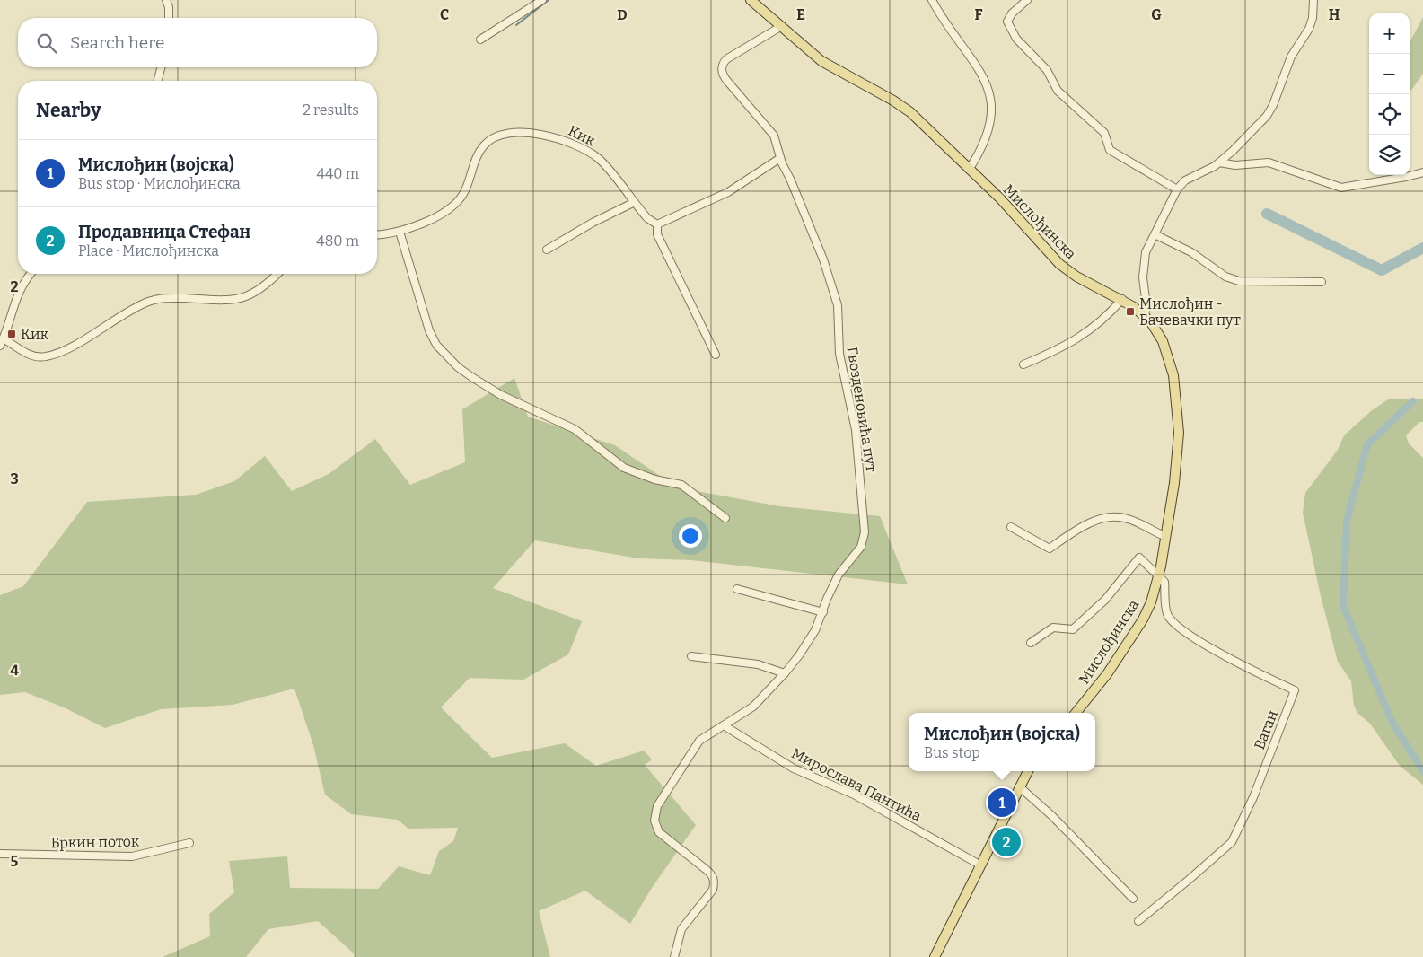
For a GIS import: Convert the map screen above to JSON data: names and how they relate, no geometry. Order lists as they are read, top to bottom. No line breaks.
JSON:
{"streets":{"main road":["Мислођинска"],"street":["Кик","Гвозденовића пут","Ваган","Мирослава Пантића","Бркин поток"]},"crossings":[["Мислођинска","Гвозденовића пут"],["Мислођинска","Ваган"],["Гвозденовића пут","Мирослава Пантића"]],"places":{"transit":["Мислођин - Бачевачки пут","Кик"]},"page":{"map_buttons":["+","−"],"search":"Search here","heading":["Nearby","2 results"],"list":[{"mark":"1","name":"Мислођин (војска)","note":"Bus stop · Мислођинска","value":"440 m"},{"mark":"2","name":"Продавница Стефан","note":"Place · Мислођинска","value":"480 m"}],"popup":["Мислођин (војска)","Bus stop"],"pins":["1","2"]},"grid":{"columns":["C","D","E","F","G","H"],"rows":["2","3","4","5"]}}
